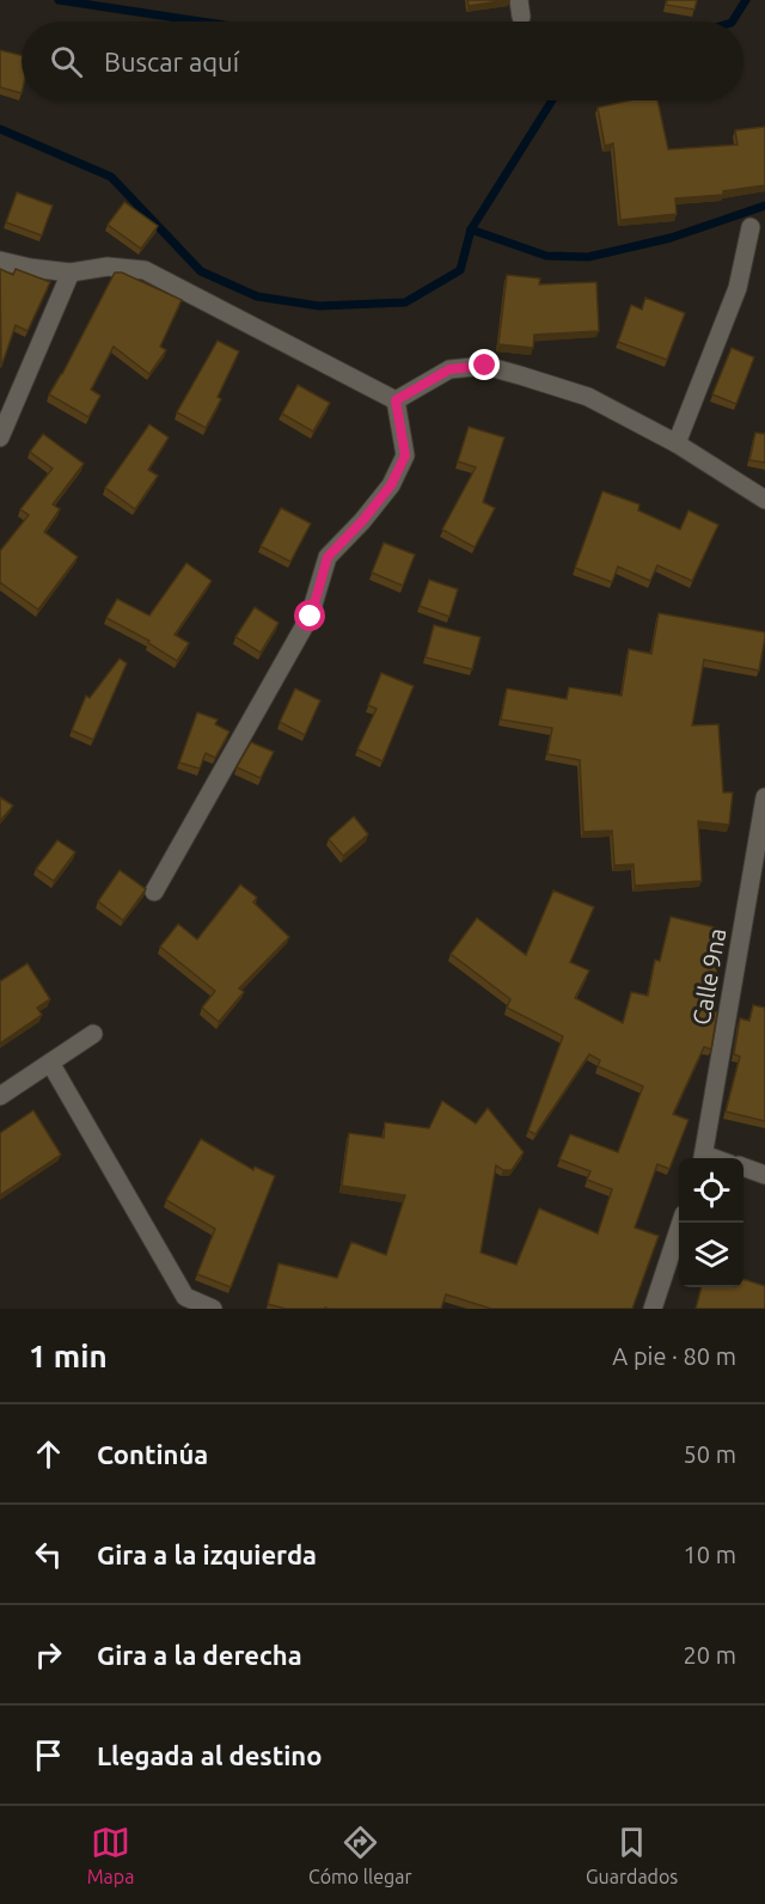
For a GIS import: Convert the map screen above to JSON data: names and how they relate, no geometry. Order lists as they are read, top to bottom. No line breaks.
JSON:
{"streets":{"street":["Calle 9na"]},"page":{"search":"Buscar aquí","heading":["1 min","A pie · 80 m"],"list":[["Continúa","50 m"],["Gira a la izquierda","10 m"],["Gira a la derecha","20 m"],"Llegada al destino"],"nav":["Mapa","Cómo llegar","Guardados"]}}
